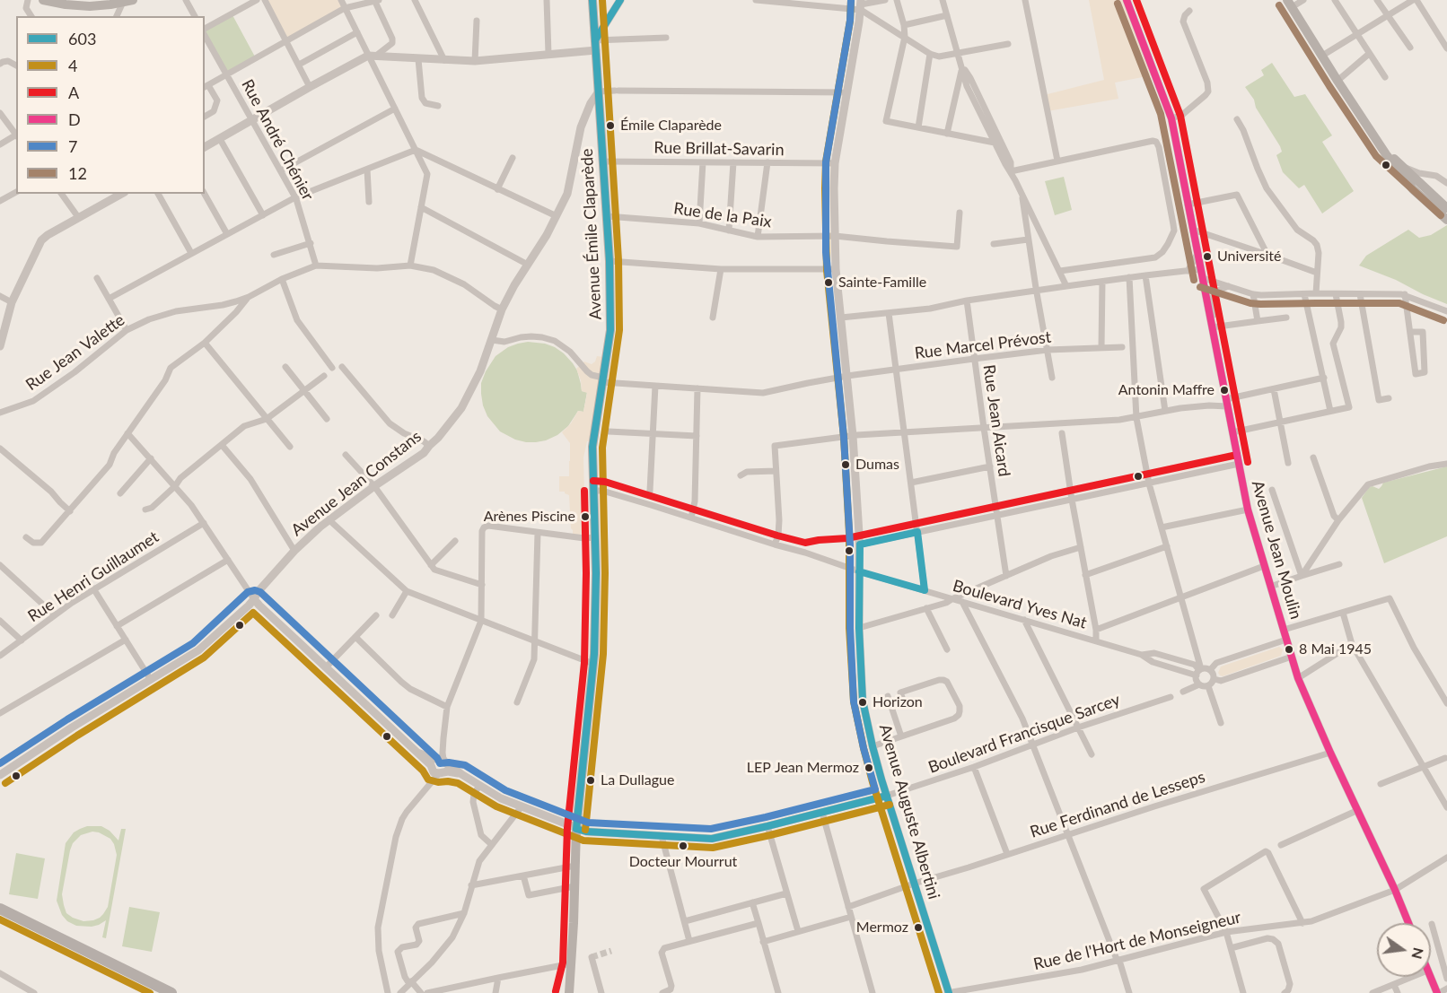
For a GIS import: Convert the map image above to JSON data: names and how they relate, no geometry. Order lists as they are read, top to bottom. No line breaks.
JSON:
{"streets":{"main road":["Avenue Émile Claparède"],"street":["Rue André Chénier","Rue Brillat-Savarin","Rue de la Paix","Rue Marcel Prévost","Rue Jean Valette","Rue Jean Aicard","Avenue Jean Constans","Avenue Jean Moulin","Rue Henri Guillaumet","Boulevard Yves Nat","Boulevard Francisque Sarcey","Rue Ferdinand de Lesseps","Avenue Auguste Albertini","Rue de l'Hort de Monseigneur"]},"crossings":[["Rue André Chénier","Rue Jean Valette"],["Rue Brillat-Savarin","Avenue Émile Claparède"],["Rue Brillat-Savarin","Avenue Auguste Albertini"],["Rue de la Paix","Avenue Émile Claparède"],["Rue de la Paix","Avenue Auguste Albertini"],["Avenue Émile Claparède","Rue Marcel Prévost"],["Avenue Émile Claparède","Avenue Jean Constans"],["Avenue Émile Claparède","Boulevard Yves Nat"],["Rue Marcel Prévost","Rue Jean Aicard"],["Rue Marcel Prévost","Avenue Auguste Albertini"],["Rue Jean Valette","Avenue Jean Constans"],["Avenue Jean Moulin","Rue Ferdinand de Lesseps"],["Avenue Jean Moulin","Rue de l'Hort de Monseigneur"],["Boulevard Yves Nat","Avenue Auguste Albertini"],["Boulevard Francisque Sarcey","Avenue Auguste Albertini"],["Rue Ferdinand de Lesseps","Avenue Auguste Albertini"],["Avenue Auguste Albertini","Rue de l'Hort de Monseigneur"]],"places":["Émile Claparède","Université","Sainte-Famille","Antonin Maffre","Dumas","Arènes Piscine","8 Mai 1945","Horizon","LEP Jean Mermoz","La Dullague","Docteur Mourrut","Mermoz"],"lines":["transit line 603","transit line 4","transit line A","transit line D","transit line 7","transit line 12"],"legend":["603","4","A","D","7","12"],"north":"right"}
